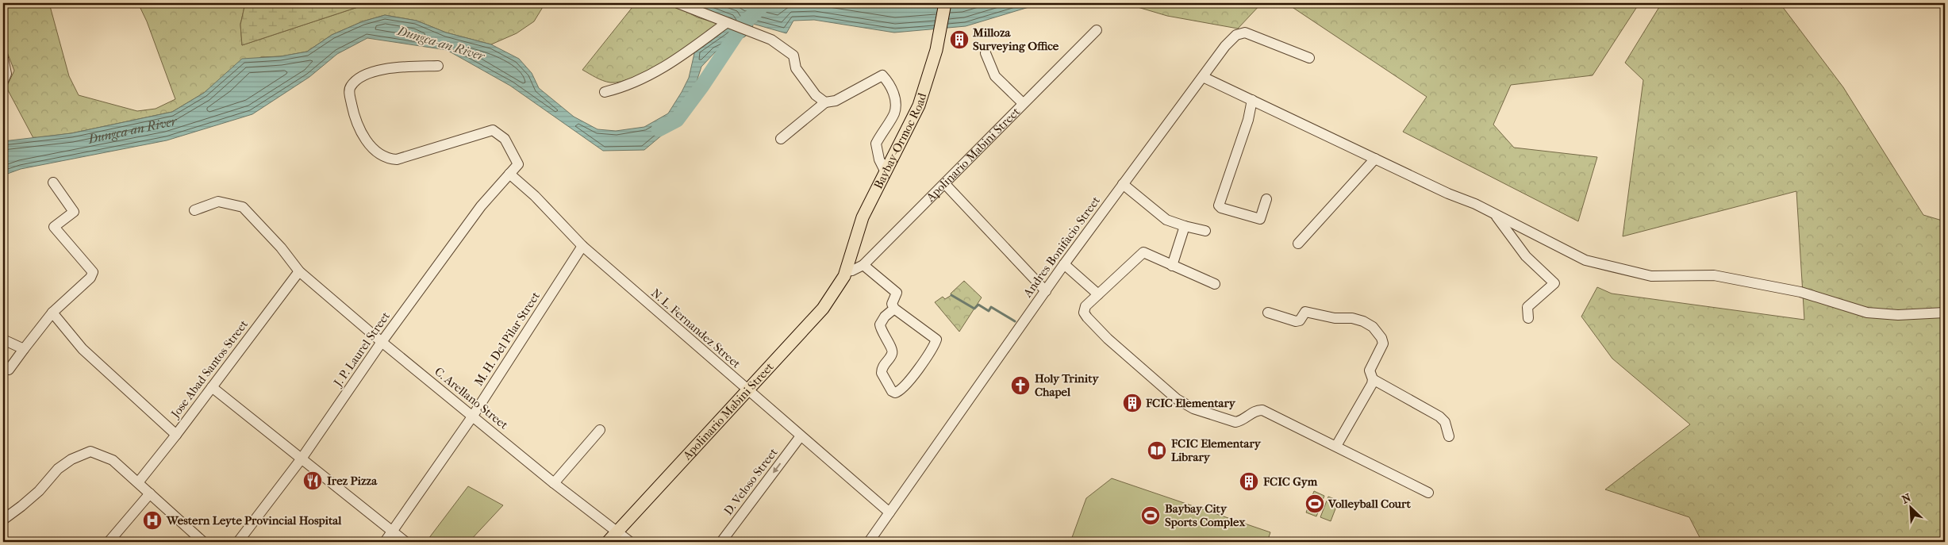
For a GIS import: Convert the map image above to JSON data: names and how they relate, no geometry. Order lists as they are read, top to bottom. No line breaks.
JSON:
{"streets":{"main road":["Baybay-Ormoc Road","Apolinario Mabini Street"],"street":["Andres Bonifacio Street","N. L. Fernandez Street","M. H. Del Pilar Street","J. P. Laurel Street","Jose Abad Santos Street","C. Arellano Street","D. Veloso Street"]},"crossings":[["Baybay-Ormoc Road","Apolinario Mabini Street"],["Apolinario Mabini Street","N. L. Fernandez Street"],["Apolinario Mabini Street","C. Arellano Street"],["Andres Bonifacio Street","N. L. Fernandez Street"],["N. L. Fernandez Street","M. H. Del Pilar Street"],["N. L. Fernandez Street","J. P. Laurel Street"],["N. L. Fernandez Street","D. Veloso Street"],["M. H. Del Pilar Street","C. Arellano Street"],["J. P. Laurel Street","C. Arellano Street"],["Jose Abad Santos Street","C. Arellano Street"]],"one_way":["D. Veloso Street"],"water":["Dungca-an River"],"places":{"building":["Milloza Surveying Office","FCIC Elementary","FCIC Gym"],"church":["Holy Trinity Chapel"],"library":["FCIC Elementary Library"],"restaurant":["Irez Pizza"],"sports":["Volleyball Court","Baybay City Sports Complex"],"hospital":["Western Leyte Provincial Hospital"]},"north":"top left"}
